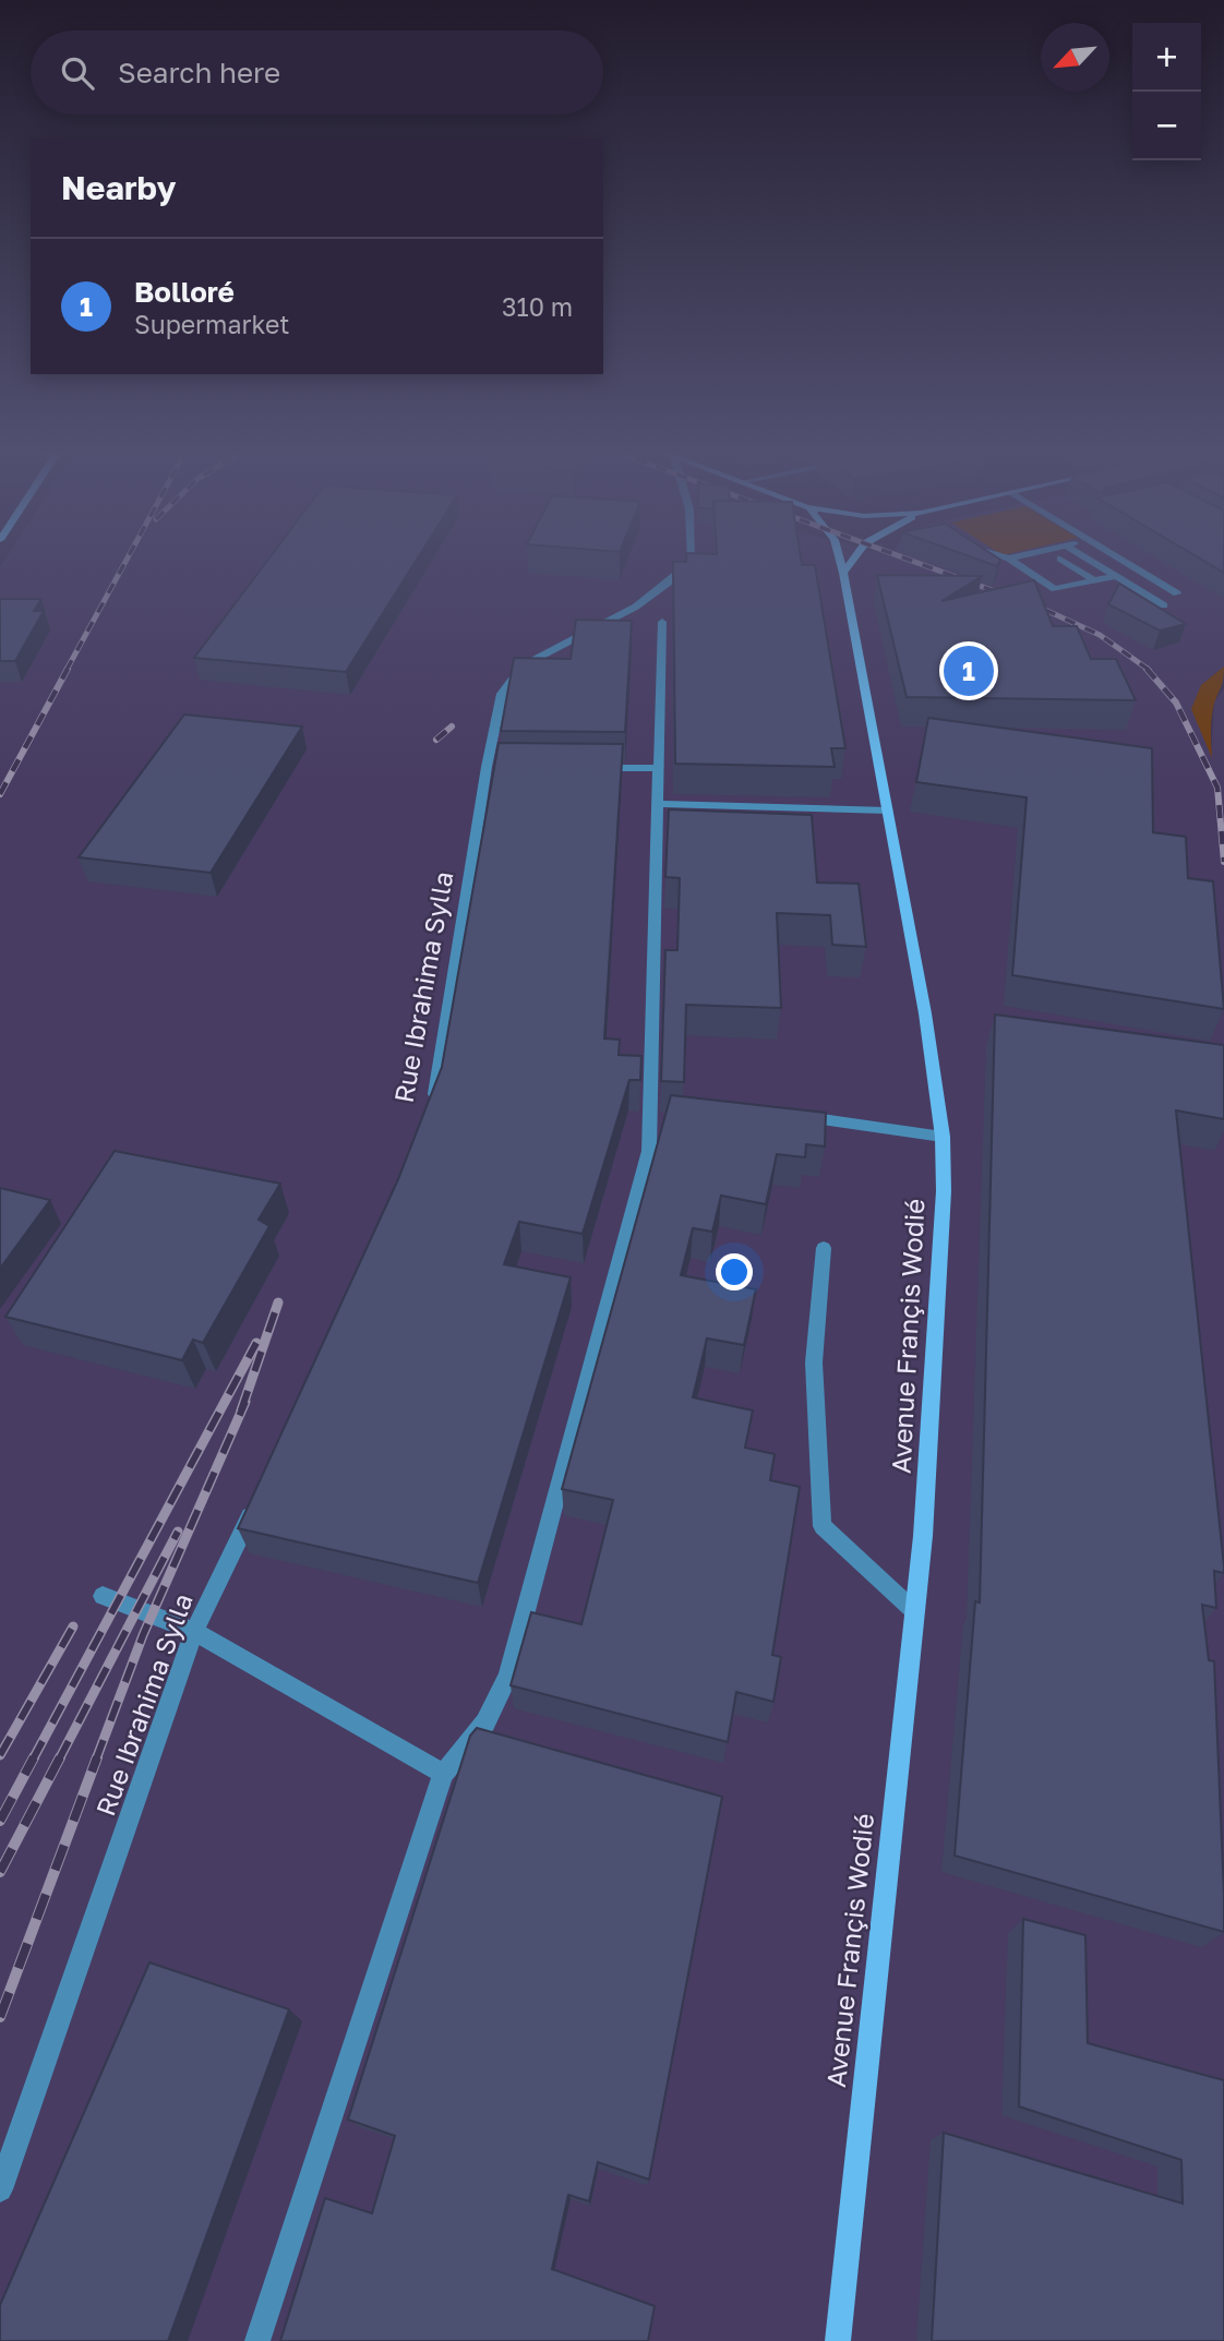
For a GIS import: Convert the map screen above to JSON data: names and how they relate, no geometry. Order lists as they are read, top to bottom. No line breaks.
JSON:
{"streets":{"main road":["Avenue Françis Wodié"],"street":["Rue Ibrahima Sylla"]},"north":"bottom left","page":{"map_buttons":["+","−"],"search":"Search here","heading":"Nearby","list":[{"mark":"1","name":"Bolloré","note":"Supermarket","value":"310 m"}],"pins":"1"}}
